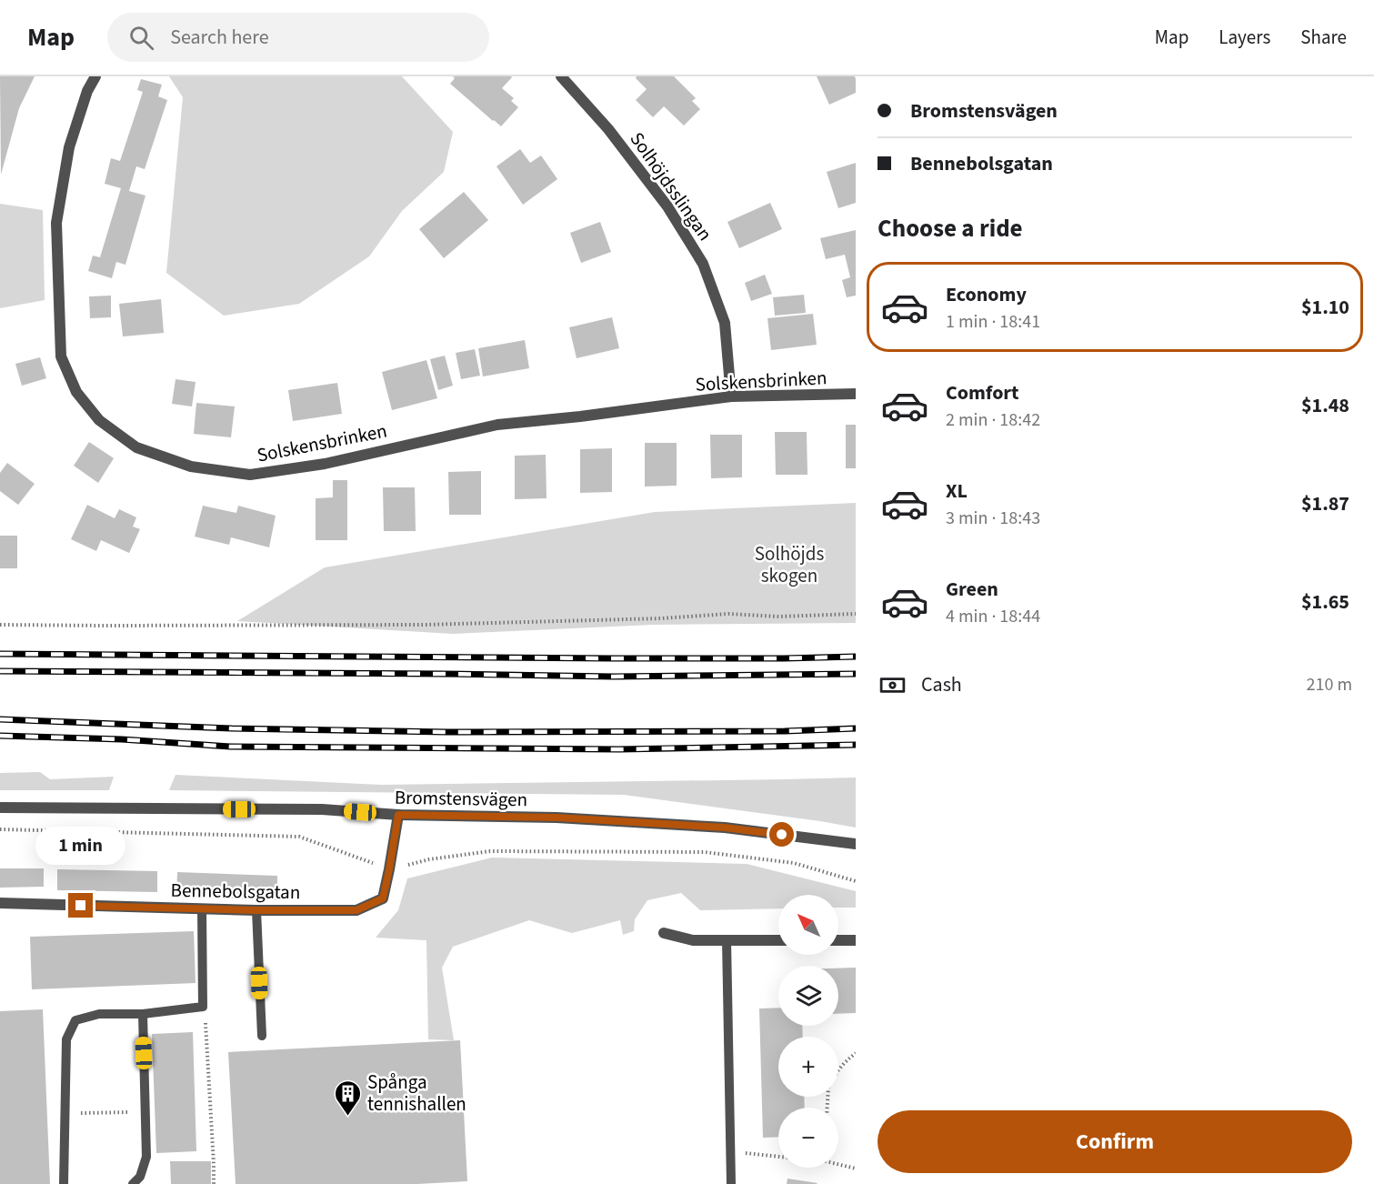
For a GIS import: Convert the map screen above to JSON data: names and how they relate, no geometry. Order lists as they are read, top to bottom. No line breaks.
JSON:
{"streets":{"street":["Solhöjdsslingan","Solskensbrinken","Bromstensvägen","Bennebolsgatan"]},"crossings":[["Solhöjdsslingan","Solskensbrinken"],["Bromstensvägen","Bennebolsgatan"]],"parks":["Solhöjds skogen"],"places":{"building":["Spånga tennishallen"]},"north":"top left","page":{"header":"Map","search":"Search here","nav":["Map","Layers","Share"],"banner":["Bromstensvägen","Bennebolsgatan"],"heading":"Choose a ride","list":[{"name":"Economy","note":"1 min · 18:41","value":"$1.10"},{"name":"Comfort","note":"2 min · 18:42","value":"$1.48"},{"name":"XL","note":"3 min · 18:43","value":"$1.87"},{"name":"Green","note":"4 min · 18:44","value":"$1.65"}],"pay":["Cash","210 m"],"bubble":"1 min","map_buttons":["+","−"],"buttons":"Confirm"}}
